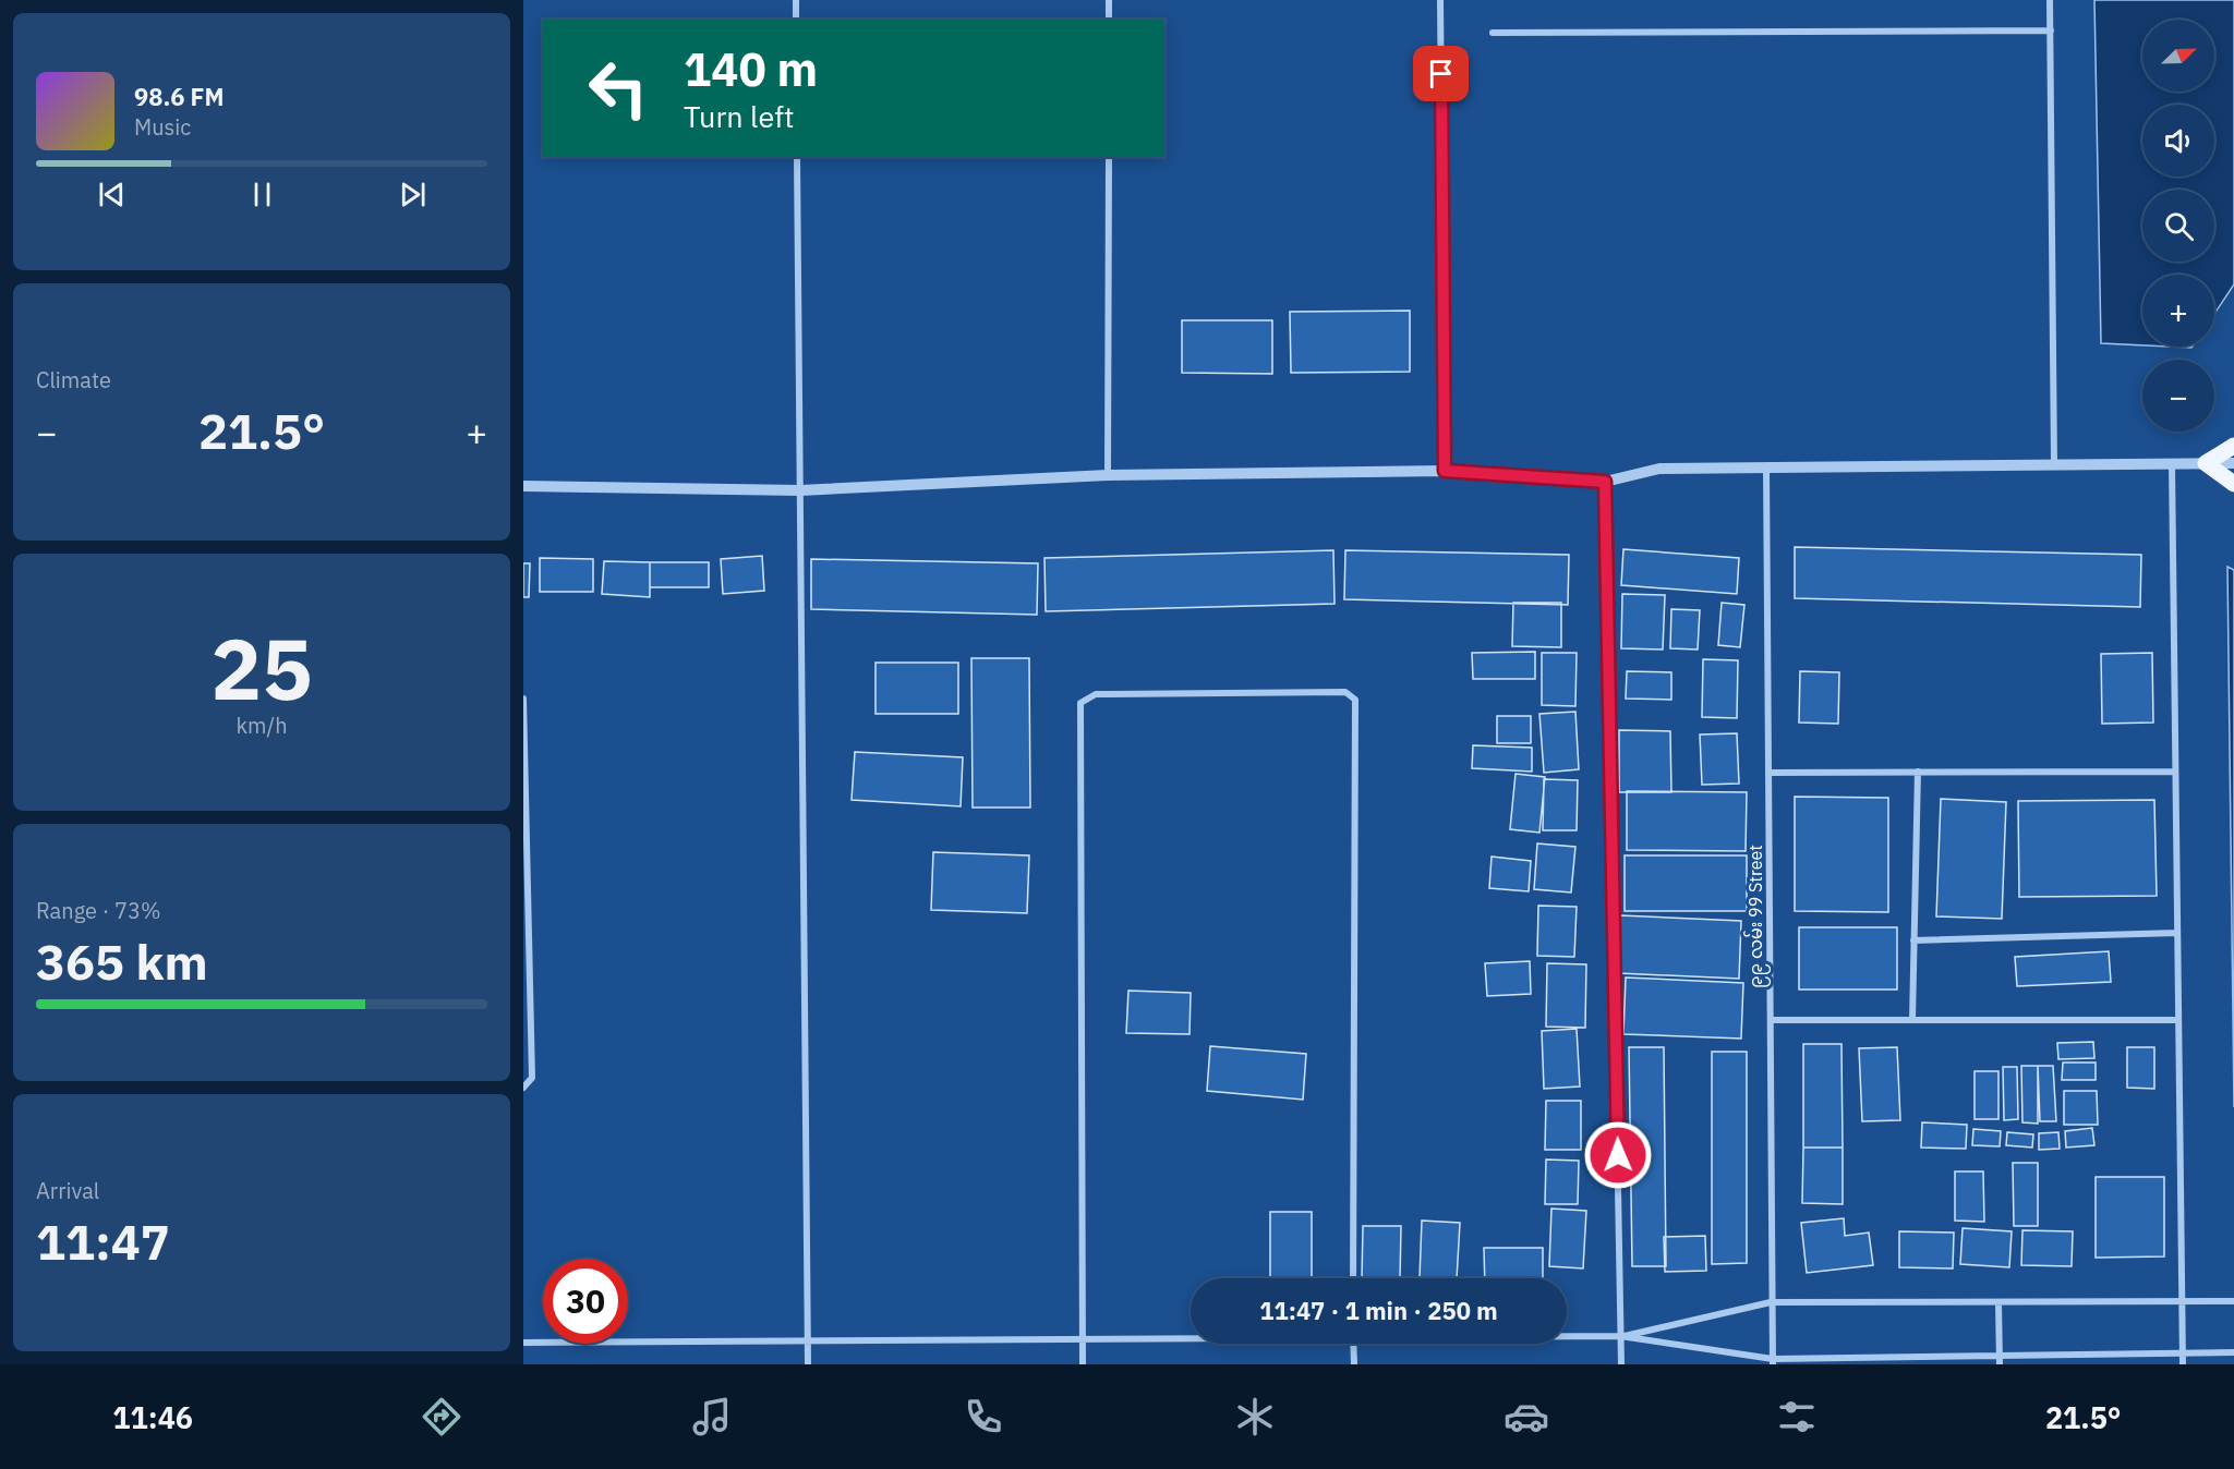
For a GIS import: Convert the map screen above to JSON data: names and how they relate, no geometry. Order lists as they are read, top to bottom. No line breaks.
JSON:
{"streets":{"street":["၉၉ လမ်း 99 Street"]},"north":"top right","page":{"map_buttons":["+","−"],"turn":["140 m","Turn left"],"song":["98.6 FM","Music"],"tile":["Climate",["25","km/h"],["Range · 73%","365 km"],["Arrival","11:47"]],"heat":["−","21.5°","+"],"limit":"30","trip":"11:47 · 1 min · 250 m","tabs":["11:46","21.5°"]}}
